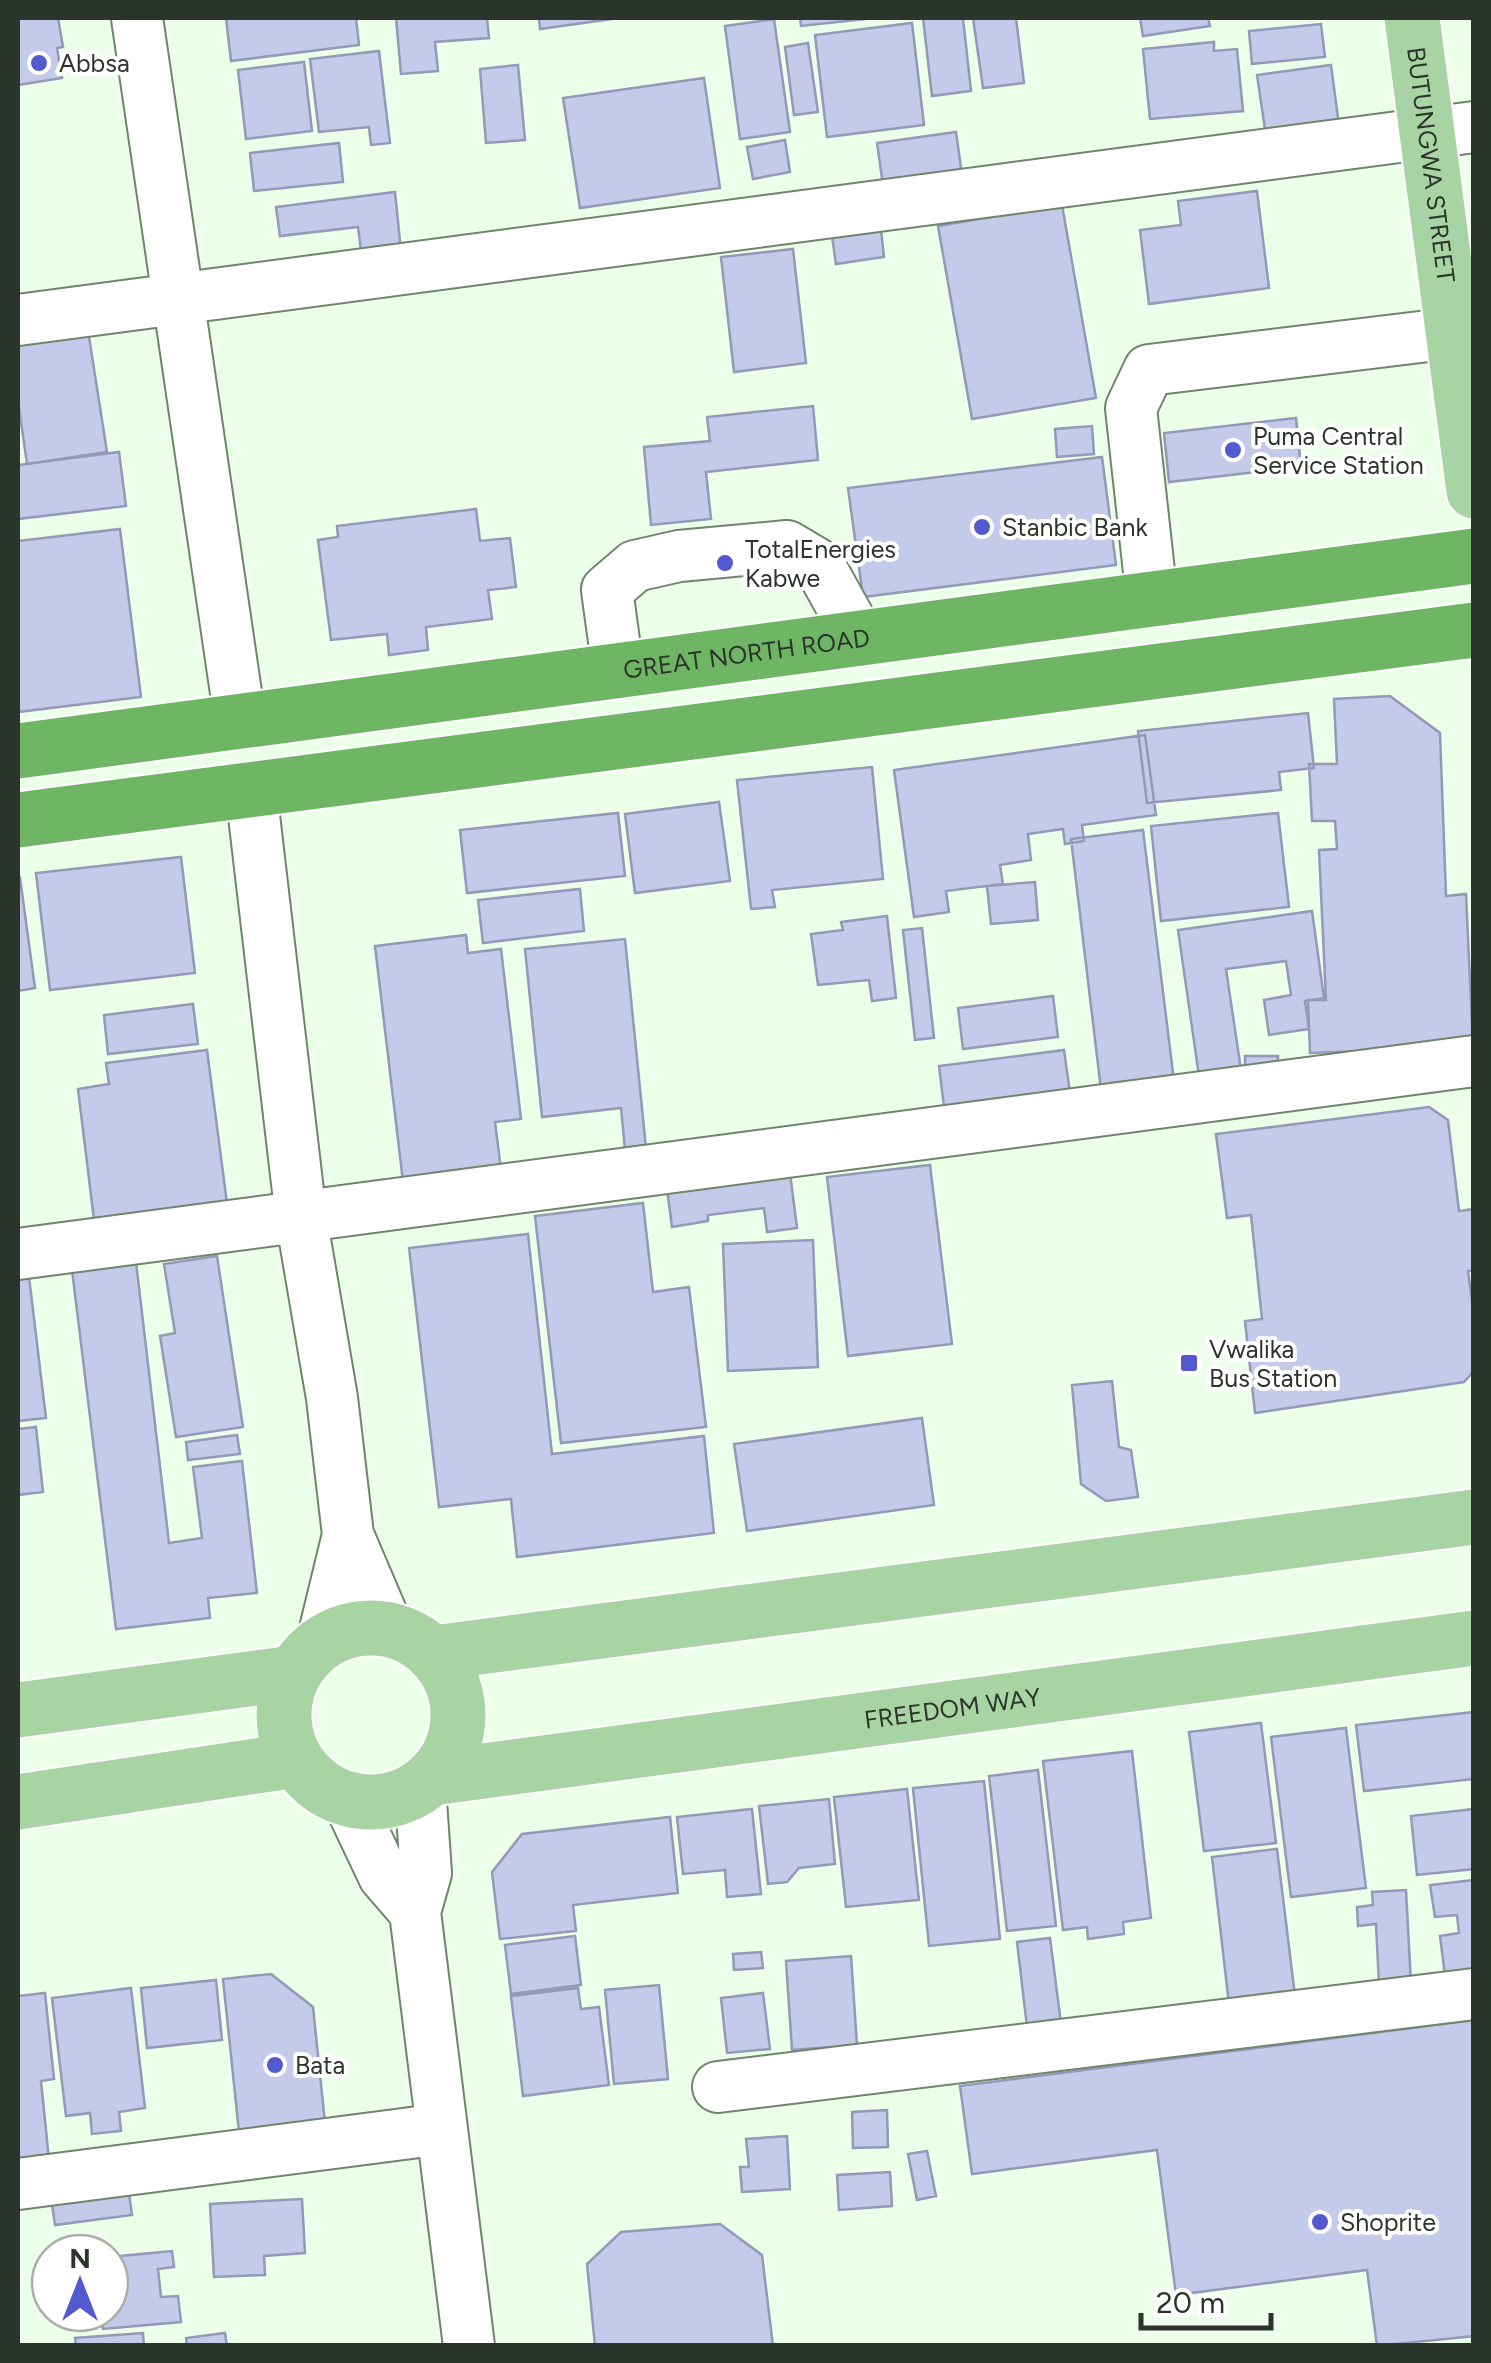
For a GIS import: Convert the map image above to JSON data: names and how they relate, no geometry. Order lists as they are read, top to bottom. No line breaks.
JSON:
{"streets":{"highway":["GREAT NORTH ROAD"],"main road":["BUTUNGWA STREET","FREEDOM WAY"]},"places":{"other":["Abbsa","Puma Central Service Station","Stanbic Bank","TotalEnergies Kabwe","Bata","Shoprite"],"transit":["Vwalika Bus Station"]},"scale_bar":"20 m","north":"top"}
